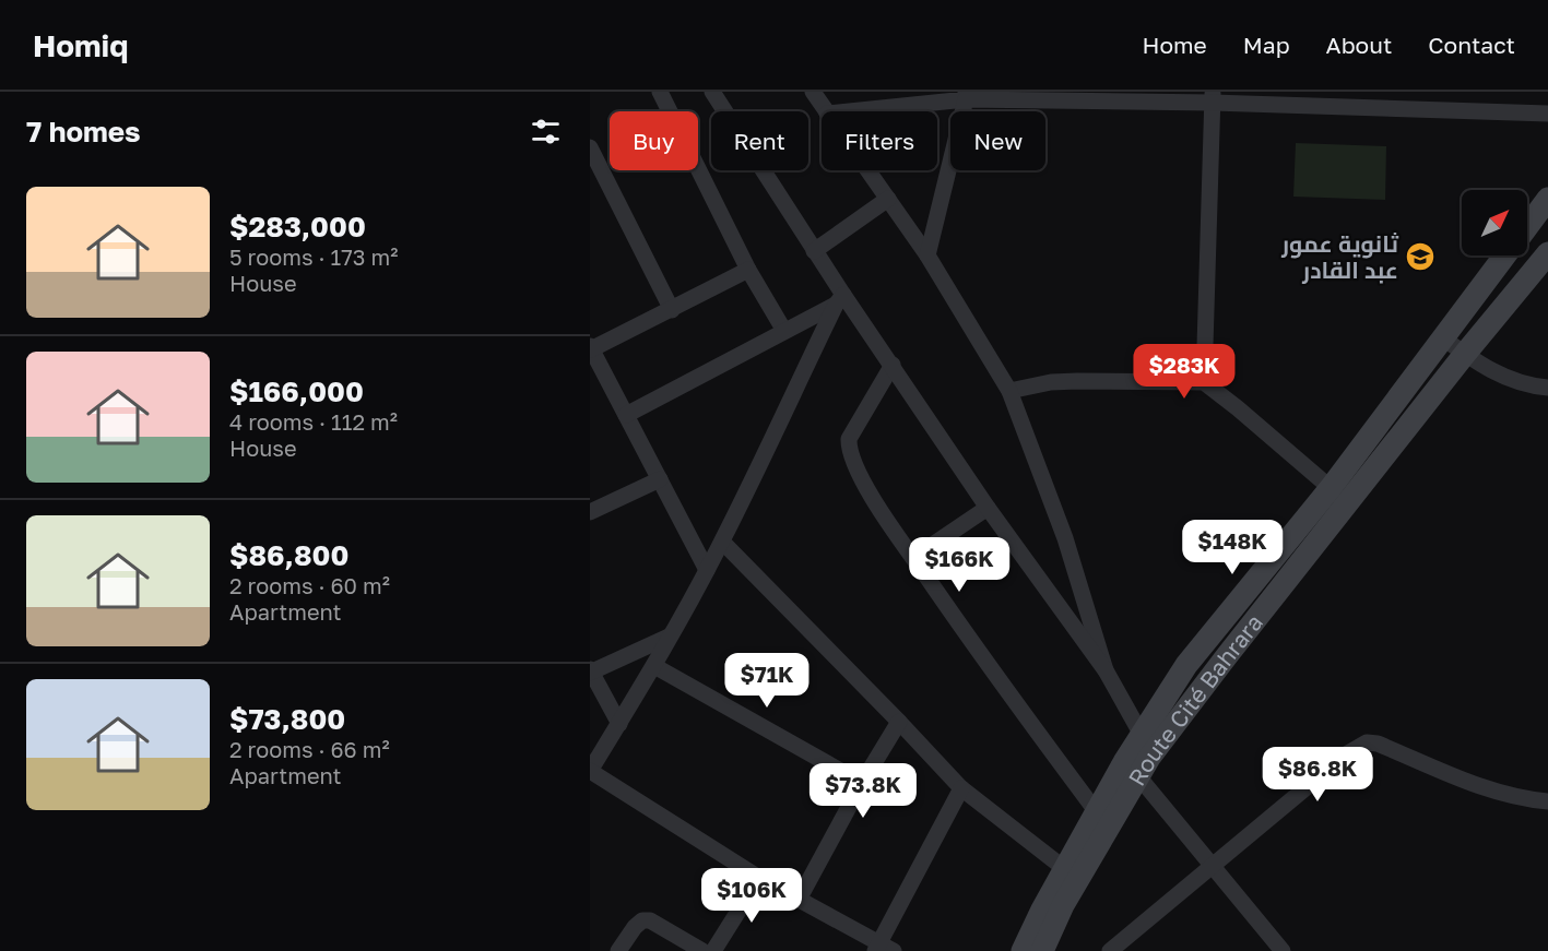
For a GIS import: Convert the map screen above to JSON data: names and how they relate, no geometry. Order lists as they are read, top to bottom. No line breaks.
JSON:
{"streets":{"main road":["Route Cité Bahrara"]},"places":{"school or university":["ثانوية عمور عبد القادر"]},"north":"top right","page":{"header":"Homiq","nav":["Home","Map","About","Contact"],"heading":"7 homes","chip":["Buy","Rent","Filters","New"],"list":[{"name":"$283,000","note":"5 rooms · 173 m² · House"},{"name":"$166,000","note":"4 rooms · 112 m² · House"},{"name":"$86,800","note":"2 rooms · 60 m² · Apartment"},{"name":"$73,800","note":"2 rooms · 66 m² · Apartment"}],"price":["$283K","$148K","$166K","$71K","$86.8K","$73.8K","$106K"]}}
